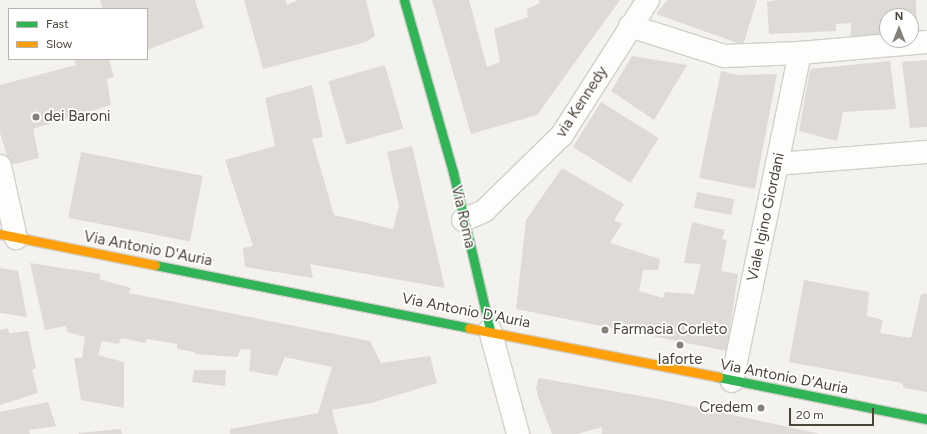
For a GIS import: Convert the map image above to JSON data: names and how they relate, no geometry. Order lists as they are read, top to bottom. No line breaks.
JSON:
{"streets":{"street":["via Kennedy","Via Roma","Viale Igino Giordani","Via Antonio D'Auria"]},"crossings":[["via Kennedy","Via Roma"],["Via Roma","Via Antonio D'Auria"],["Viale Igino Giordani","Via Antonio D'Auria"]],"places":["dei Baroni","Farmacia Corleto","Iaforte","Credem"],"legend":["Fast","Slow"],"scale_bar":"20 m","north":"top"}
